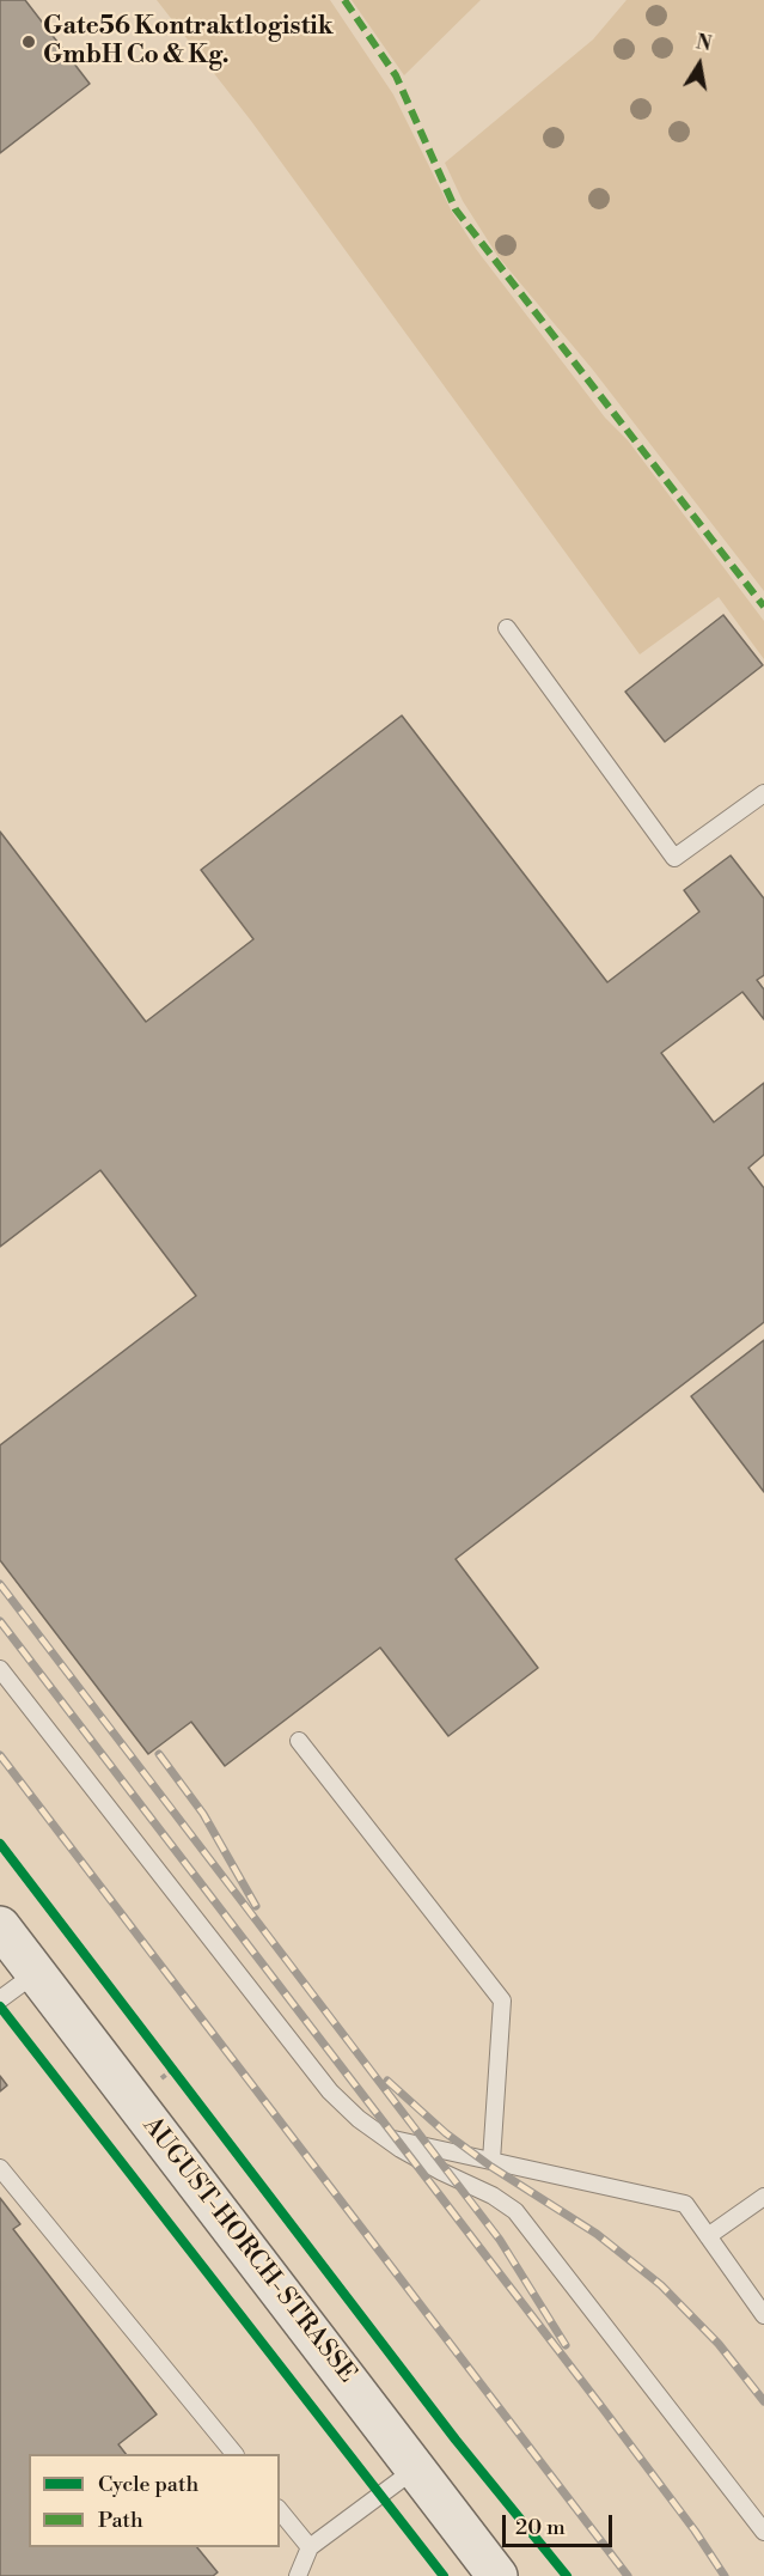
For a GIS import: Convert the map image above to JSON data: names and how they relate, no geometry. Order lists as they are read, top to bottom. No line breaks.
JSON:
{"streets":{"main road":["AUGUST-HORCH-STRASSE"]},"places":["Gate56 Kontraktlogistik GmbH Co & Kg."],"legend":["Cycle path","Path"],"scale_bar":"20 m","north":"top"}
